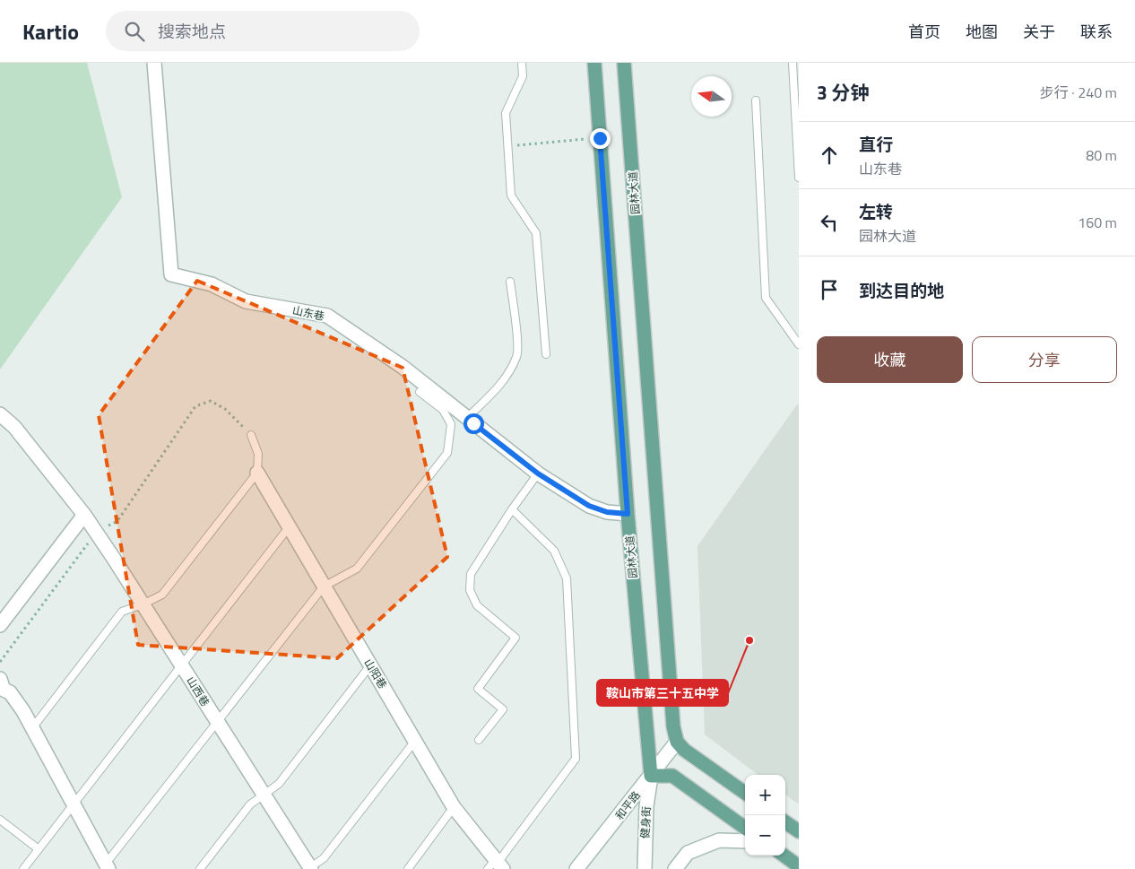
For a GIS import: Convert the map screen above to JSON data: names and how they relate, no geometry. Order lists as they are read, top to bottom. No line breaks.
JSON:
{"streets":{"main road":["园林大道"],"street":["山东巷","山阳巷","山西巷","和平路","健身街"]},"crossings":[["园林大道","山东巷"],["园林大道","和平路"],["园林大道","健身街"],["和平路","健身街"]],"places":["鞍山市第三十五中学"],"north":"left","page":{"header":"Kartio","search":"搜索地点","nav":["首页","地图","关于","联系"],"heading":["3 分钟","步行 · 240 m"],"list":[["直行","山东巷","80 m"],["左转","园林大道","160 m"],"到达目的地"],"buttons":["收藏","分享"],"map_buttons":["+","−"]}}
